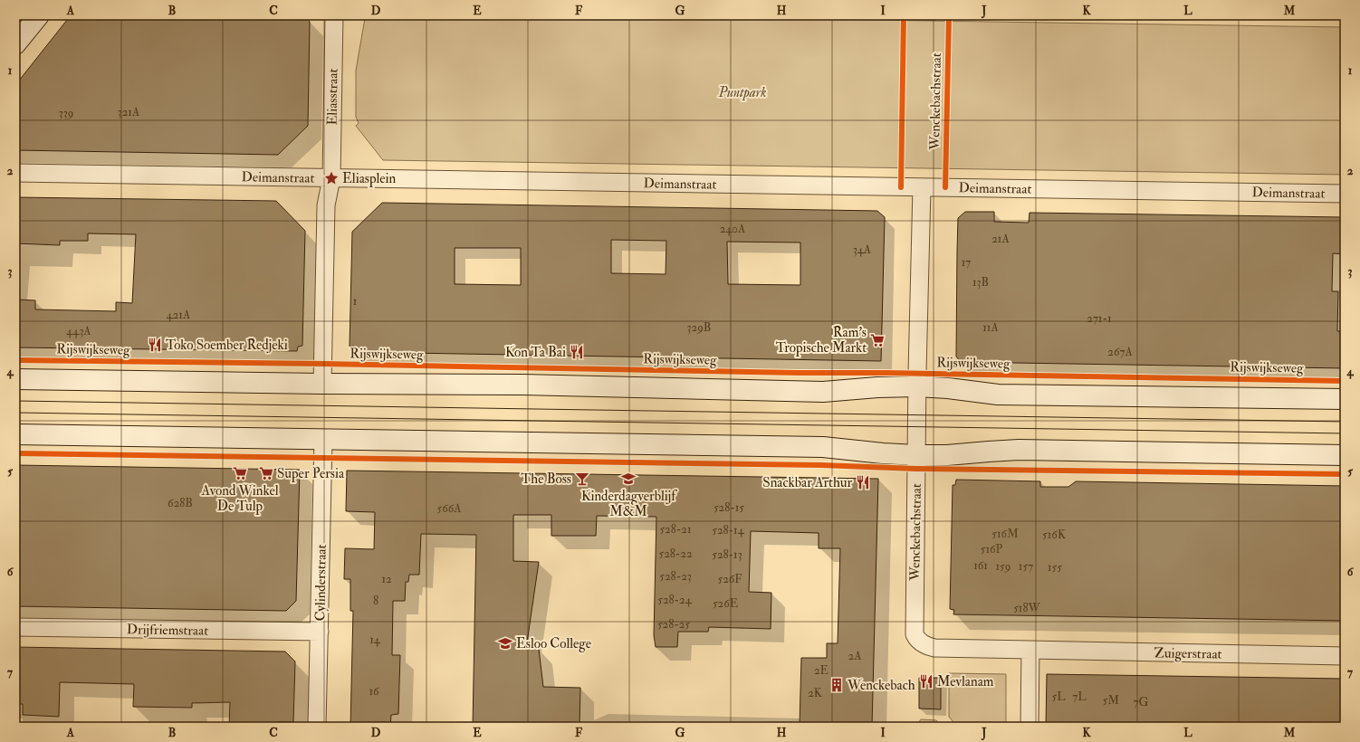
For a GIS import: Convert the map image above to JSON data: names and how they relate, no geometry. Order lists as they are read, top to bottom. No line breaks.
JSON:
{"streets":{"main road":["Rijswijkseweg"],"street":["Eliasstraat","Wenckebachstraat","Deimanstraat","Cylinderstraat","Drijfriemstraat","Zuigerstraat"]},"crossings":[["Eliasstraat","Deimanstraat"],["Wenckebachstraat","Deimanstraat"],["Wenckebachstraat","Rijswijkseweg"],["Wenckebachstraat","Zuigerstraat"],["Cylinderstraat","Drijfriemstraat"]],"parks":["Puntpark"],"places":{"place":["Eliasplein"],"supermarket":["Ram's Tropische Markt","Avond Winkel De Tulp","Super Persia"],"restaurant":["Toko Soember Redjeki","Kon Ta Bai","Snackbar Arthur","Mevlanam"],"bar":["The Boss"],"school or university":["Kinderdagverblijf M&M","Esloo College"],"building":["Wenckebach"]},"house_numbers":["321A","339","240A","21A","34A","17","13B","1","421A","271-1","329B","11A","443A","267A","628B","528-15","566A","528-21","528-14","516M","516K","516P","528-22","528-13","161","159","157","155","528-23","12","526F","528-24","8","526E","518W","528-25","14","2A","2E","16","2K","5L","7L","5M","7G"],"grid":{"columns":["A","B","C","D","E","F","G","H","I","J","K","L","M"],"rows":["1","2","3","4","5","6","7"]}}
